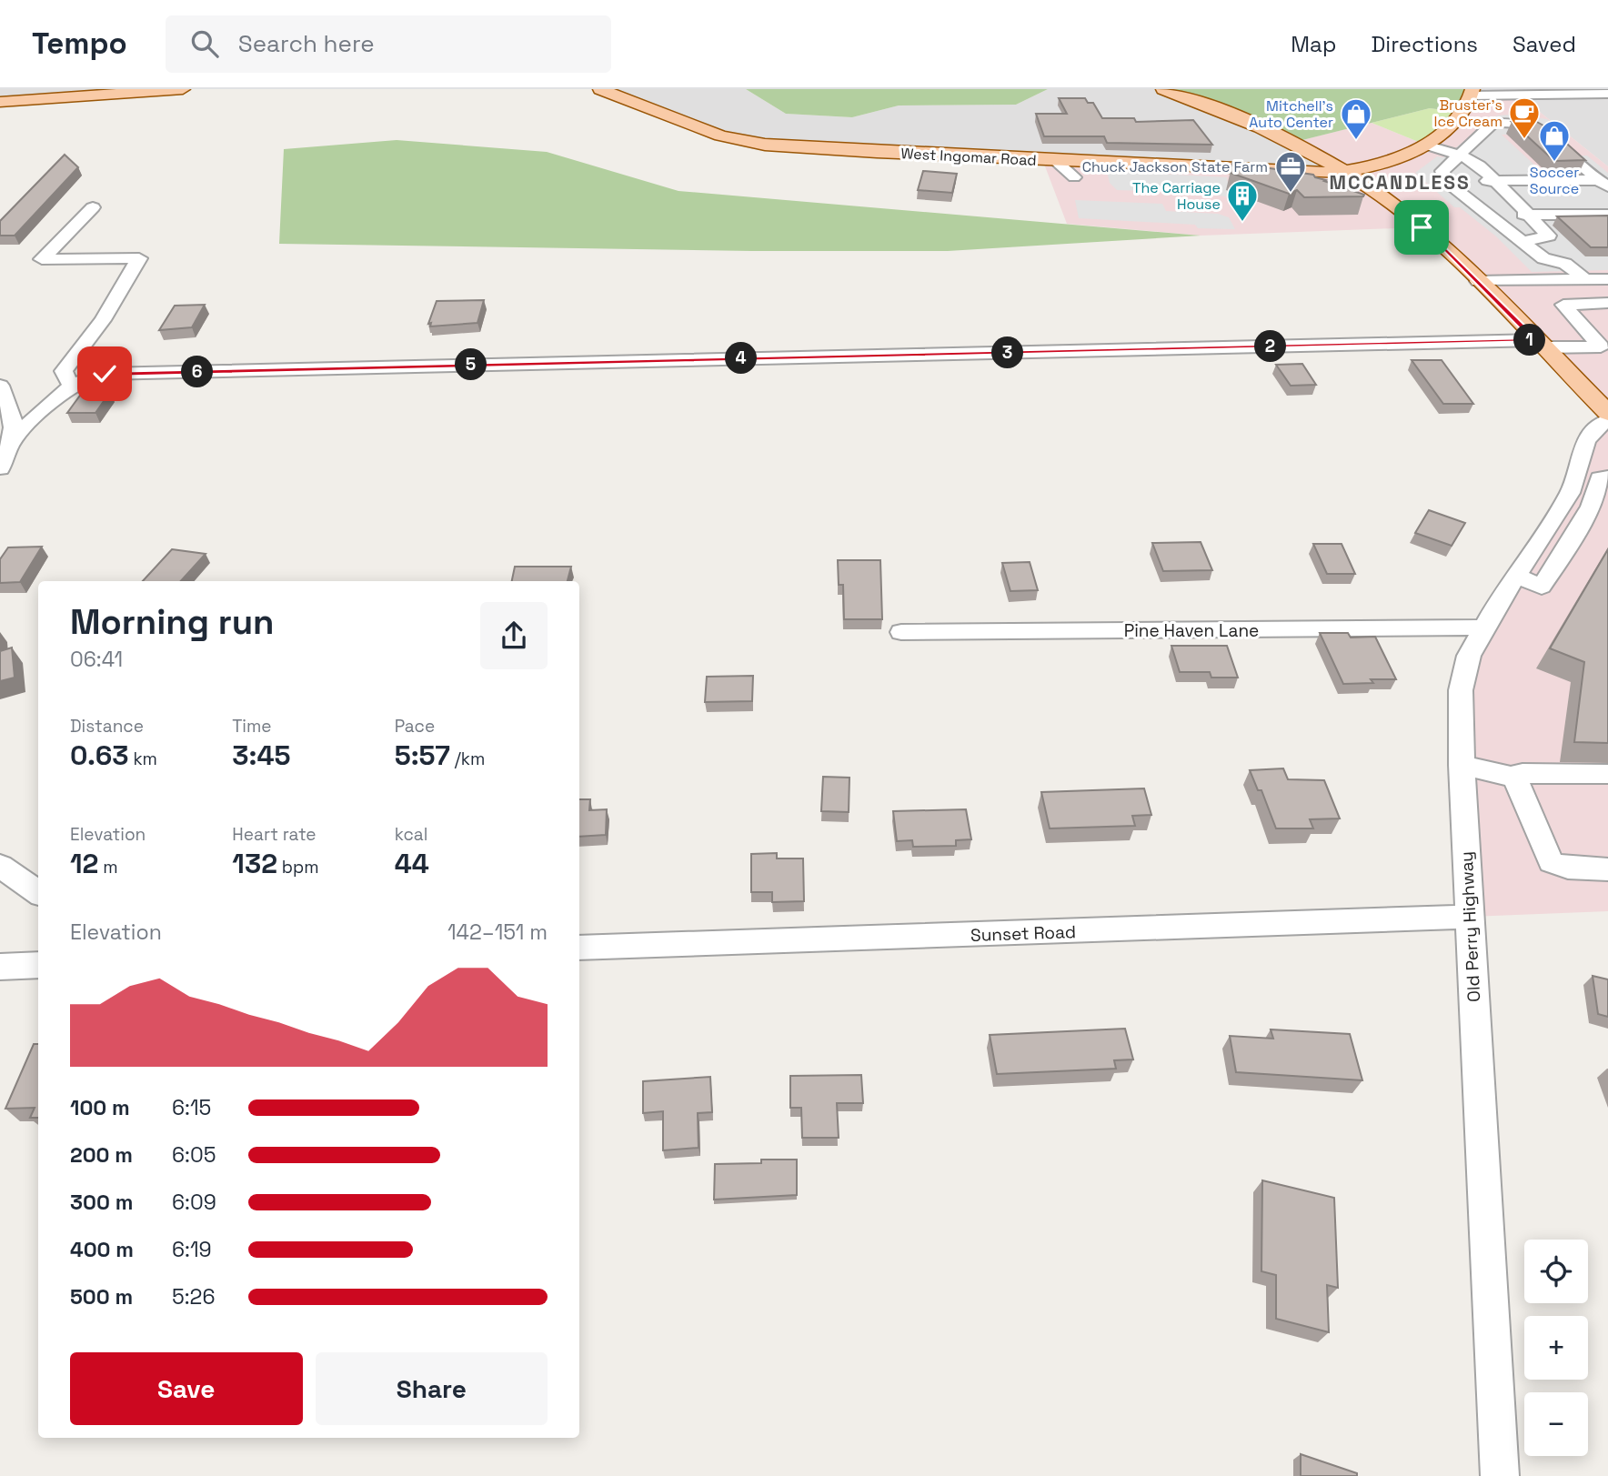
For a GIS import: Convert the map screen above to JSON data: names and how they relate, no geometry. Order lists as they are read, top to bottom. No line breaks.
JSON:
{"streets":{"main road":["West Ingomar Road"],"street":["Pine Haven Lane","Old Perry Highway","Sunset Road"]},"crossings":[["Pine Haven Lane","Old Perry Highway"],["Old Perry Highway","Sunset Road"]],"districts":["MCCANDLESS"],"places":{"cafe":["Bruster's Ice Cream"],"shop":["Mitchell's Auto Center","Soccer Source"],"office":["Chuck Jackson State Farm"],"building":["The Carriage House"]},"page":{"header":"Tempo","search":"Search here","nav":["Map","Directions","Saved"],"pins":["1","2","3","4","5","6"],"heading":["Morning run","06:41"],"stats":[["Distance","0.63 km"],["Time","3:45"],["Pace","5:57 /km"],["Elevation","12 m"],["Heart rate","132 bpm"],["kcal","44"]],"chart":["Elevation","142–151 m"],"list":[{"name":"100 m","note":"6:15"},{"name":"200 m","note":"6:05"},{"name":"300 m","note":"6:09"},{"name":"400 m","note":"6:19"},{"name":"500 m","note":"5:26"}],"map_buttons":["+","−"],"buttons":["Save","Share"]}}
